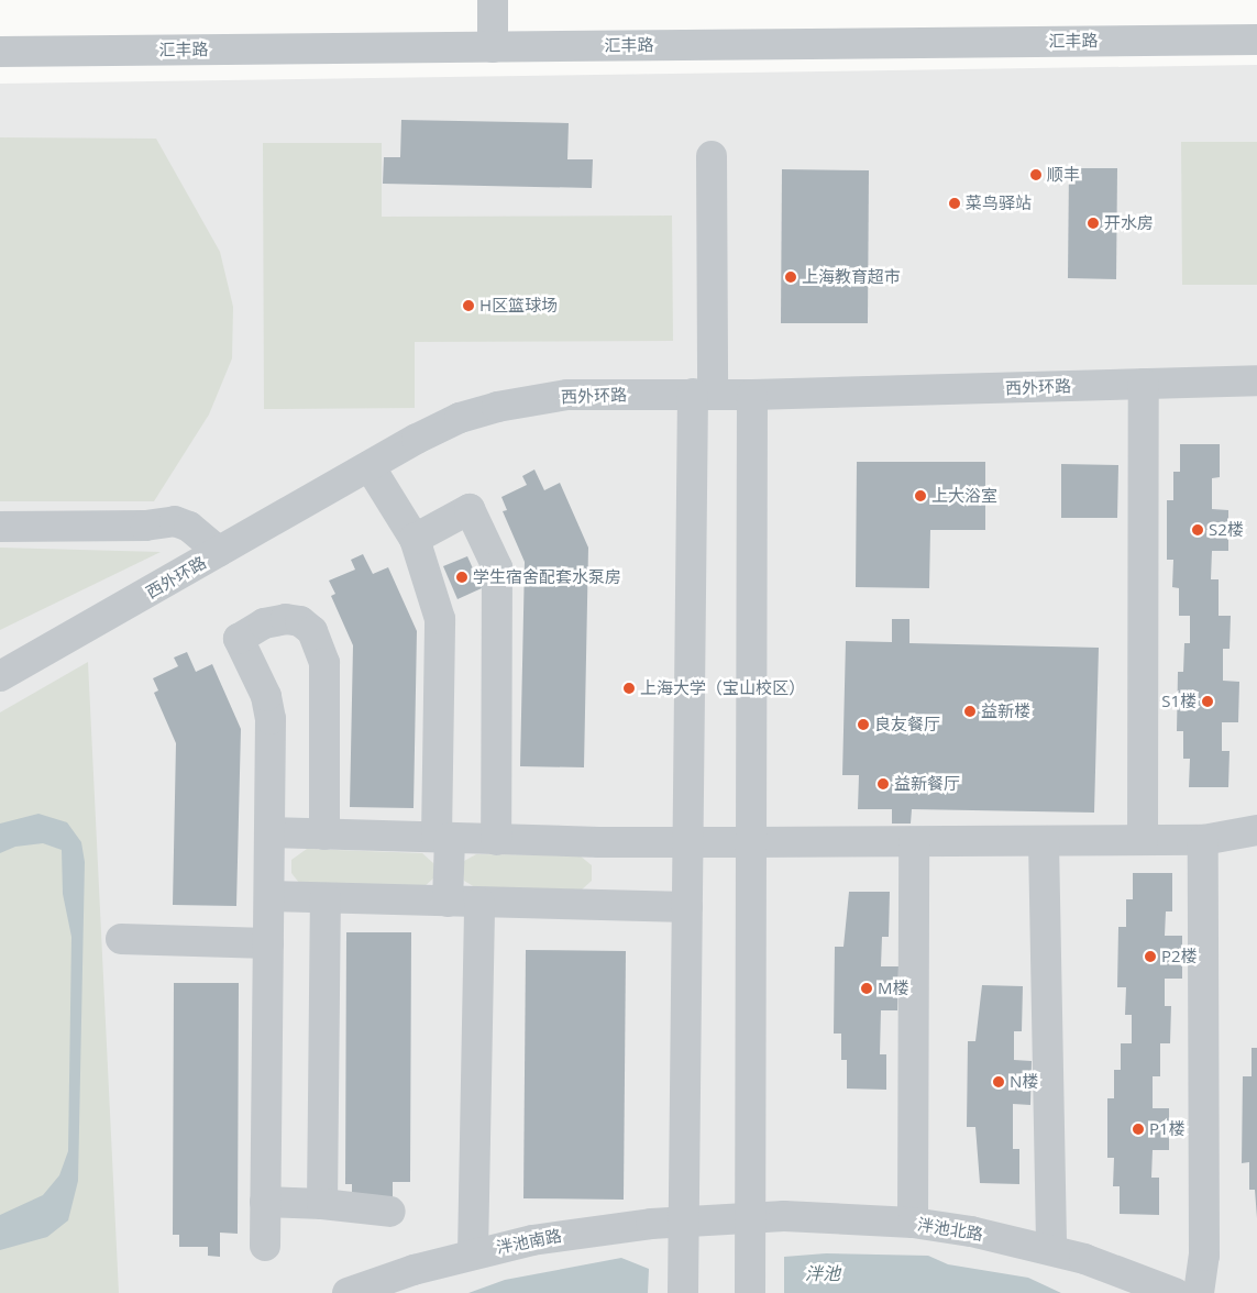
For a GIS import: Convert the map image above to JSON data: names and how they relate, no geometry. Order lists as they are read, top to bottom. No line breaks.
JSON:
{"streets":{"street":["汇丰路","西外环路","泮池北路","泮池南路"]},"crossings":[["泮池北路","泮池南路"]],"water":["泮池"],"places":["顺丰","菜鸟驿站","开水房","上海教育超市","H区篮球场","上大浴室","S2楼","学生宿舍配套水泵房","上海大学（宝山校区）","S1楼","益新楼","良友餐厅","益新餐厅","P2楼","M楼","N楼","P1楼"]}
